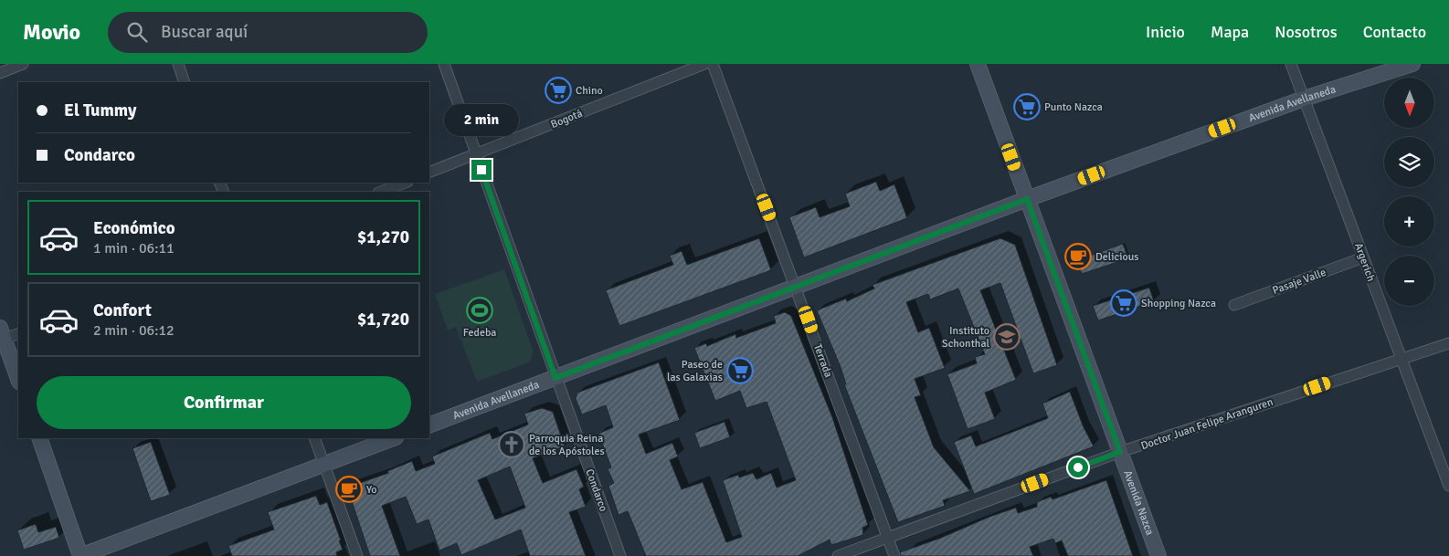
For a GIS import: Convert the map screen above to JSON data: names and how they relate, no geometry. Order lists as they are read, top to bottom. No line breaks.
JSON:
{"streets":{"main road":["Avenida Avellaneda","Avenida Nazca"],"street":["Bogotá","Argerich","Pasaje Valle","Terrada","Doctor Juan Felipe Aranguren","Condarco"]},"crossings":[["Avenida Avellaneda","Argerich"],["Avenida Avellaneda","Terrada"],["Avenida Avellaneda","Condarco"],["Avenida Avellaneda","Avenida Nazca"],["Bogotá","Condarco"],["Argerich","Pasaje Valle"],["Argerich","Doctor Juan Felipe Aranguren"],["Terrada","Doctor Juan Felipe Aranguren"],["Doctor Juan Felipe Aranguren","Avenida Nazca"]],"places":{"supermarket":["Chino","Punto Nazca","Shopping Nazca","Paseo de las Galaxias"],"cafe":["Delicious","Yo"],"sports":["Fedeba"],"school or university":["Instituto Schonthal"],"church":["Parroquia Reina de los Apóstoles"]},"north":"bottom","page":{"header":"Movio","search":"Buscar aquí","nav":["Inicio","Mapa","Nosotros","Contacto"],"map_buttons":["+","−"],"banner":["El Tummy","Condarco"],"bubble":"2 min","list":[{"name":"Económico","note":"1 min · 06:11","value":"$1,270"},{"name":"Confort","note":"2 min · 06:12","value":"$1,720"}],"buttons":"Confirmar"}}
